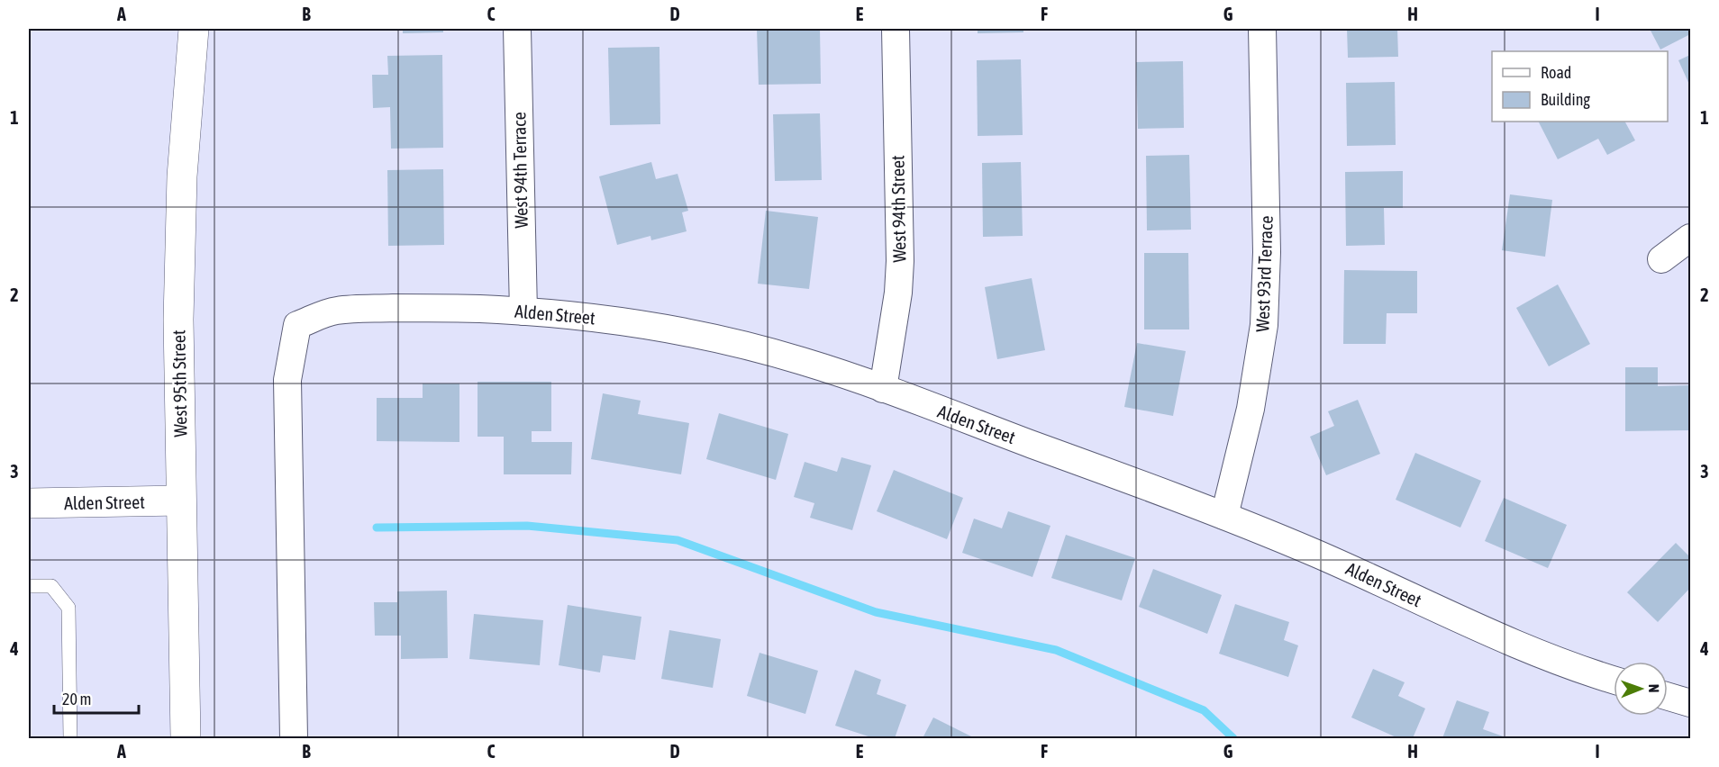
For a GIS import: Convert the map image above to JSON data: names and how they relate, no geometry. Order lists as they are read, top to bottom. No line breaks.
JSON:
{"streets":{"main road":["Alden Street","West 95th Street"],"street":["West 94th Terrace","West 94th Street","West 93rd Terrace"]},"crossings":[["West 94th Terrace","Alden Street"],["West 94th Street","Alden Street"],["West 93rd Terrace","Alden Street"],["Alden Street","West 95th Street"]],"legend":["Road","Building"],"scale_bar":"20 m","north":"right","grid":{"columns":["A","B","C","D","E","F","G","H","I"],"rows":["1","2","3","4"]}}
